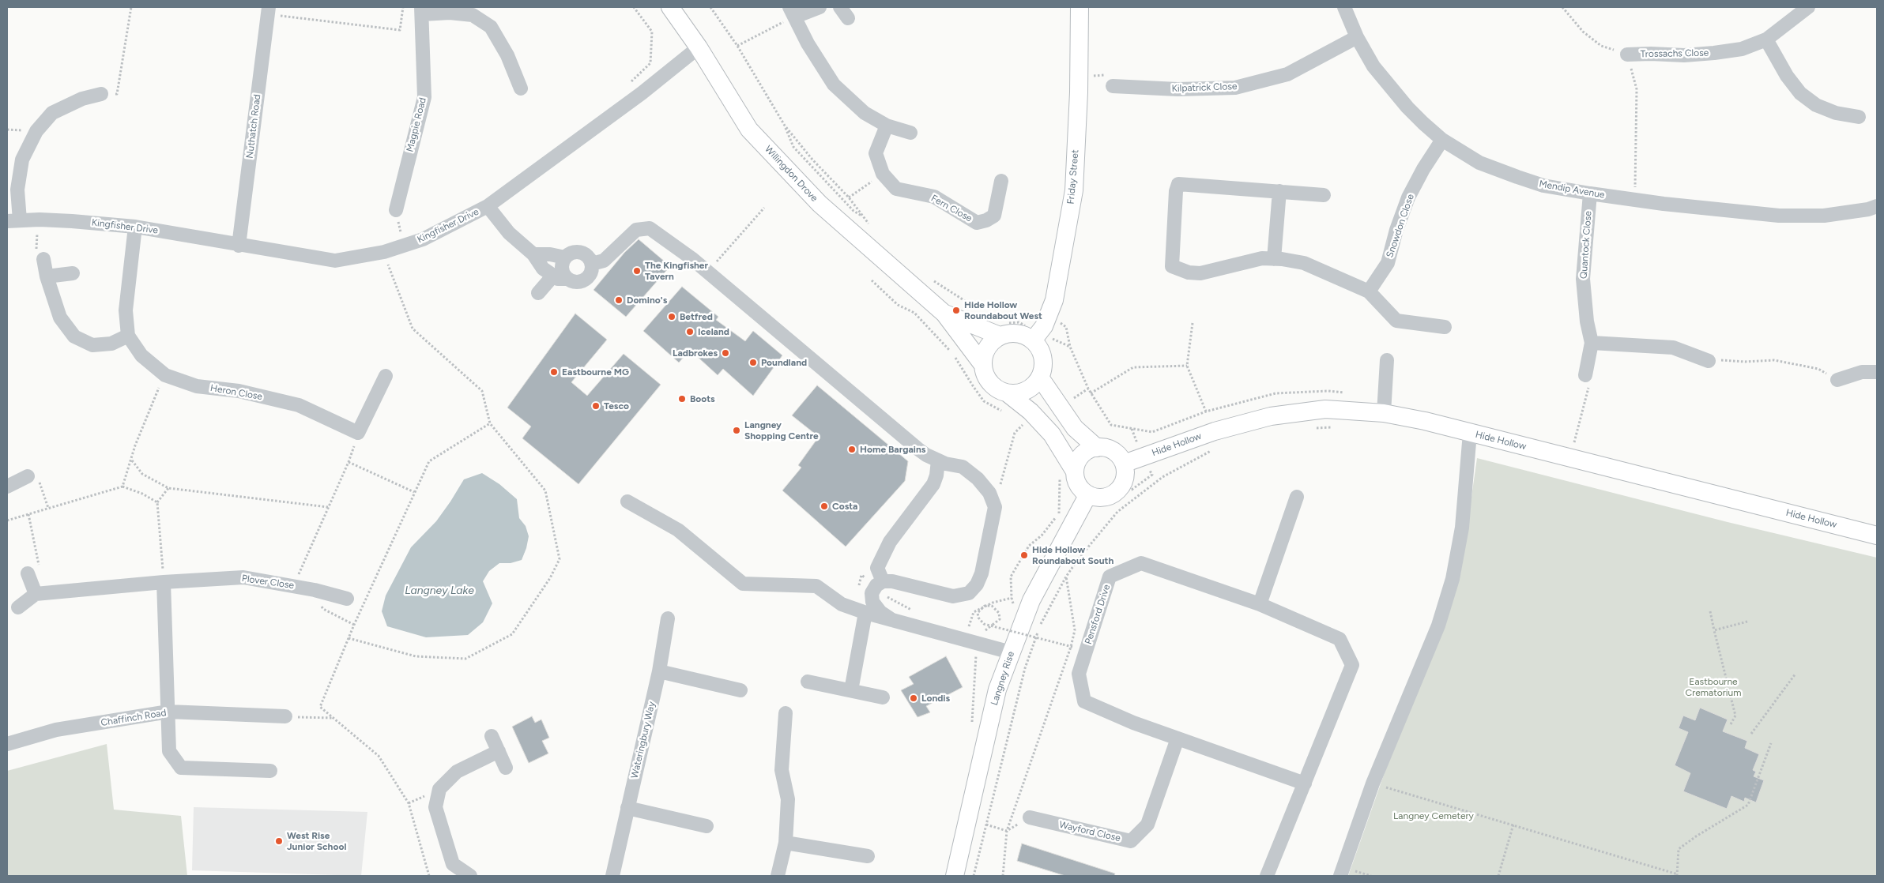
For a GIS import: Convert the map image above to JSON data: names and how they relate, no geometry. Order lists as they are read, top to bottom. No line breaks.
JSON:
{"streets":{"main road":["Willingdon Drove","Friday Street","Hide Hollow","Langney Rise"],"street":["Trossachs Close","Kilpatrick Close","Magpie Road","Nuthatch Road","Mendip Avenue","Fern Close","Kingfisher Drive","Snowdon Close","Quantock Close","Heron Close","Plover Close","Pensford Drive","Chaffinch Road","Wateringbury Way","Wayford Close"]},"crossings":[["Kilpatrick Close","Mendip Avenue"],["Nuthatch Road","Kingfisher Drive"],["Willingdon Drove","Friday Street"],["Willingdon Drove","Kingfisher Drive"],["Mendip Avenue","Snowdon Close"],["Mendip Avenue","Quantock Close"],["Kingfisher Drive","Heron Close"],["Hide Hollow","Langney Rise"],["Pensford Drive","Wayford Close"]],"water":["Langney Lake"],"parks":["Eastbourne Crematorium","Langney Cemetery"],"places":["The Kingfisher Tavern","Domino's","Hide Hollow Roundabout West","Betfred","Iceland","Ladbrokes","Poundland","Eastbourne MG","Boots","Tesco","Langney Shopping Centre","Home Bargains","Costa","Hide Hollow Roundabout South","Londis","West Rise Junior School"]}
